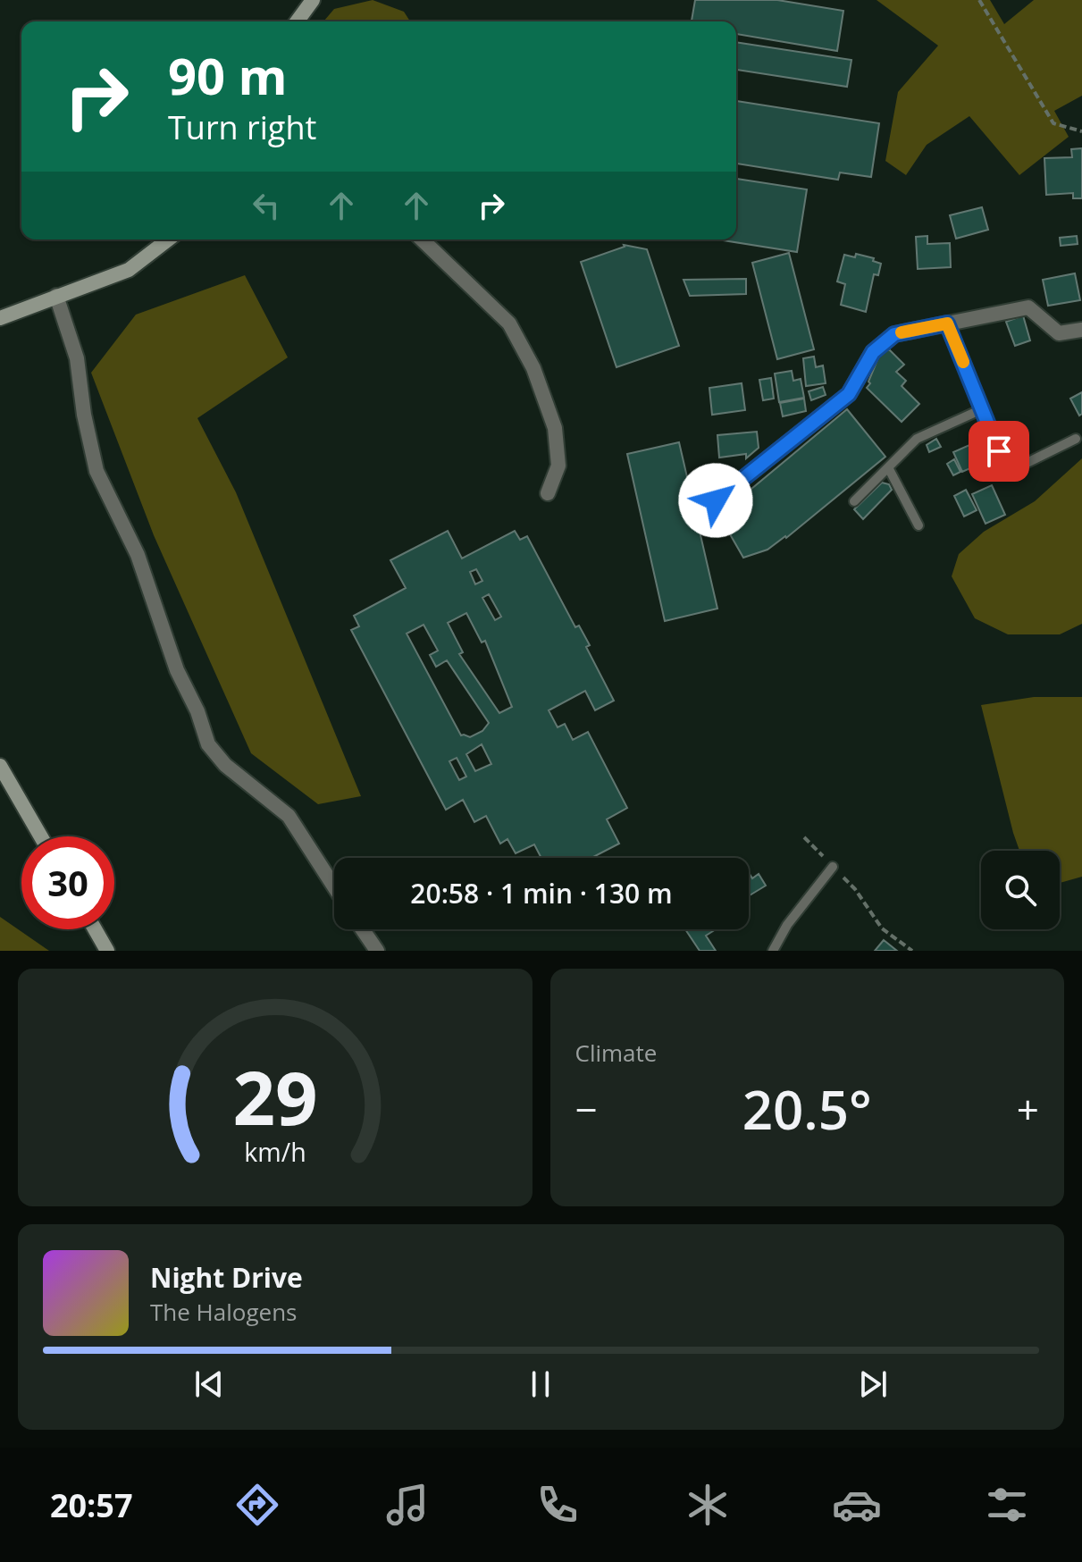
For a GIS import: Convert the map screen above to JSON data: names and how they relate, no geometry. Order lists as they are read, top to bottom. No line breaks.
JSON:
{"page":{"turn":["90 m","Turn right"],"limit":"30","trip":"20:58 · 1 min · 130 m","tile":"Climate","heat":["−","20.5°","+"],"song":["Night Drive","The Halogens"],"tabs":"20:57","gauge":["29","km/h"]}}
